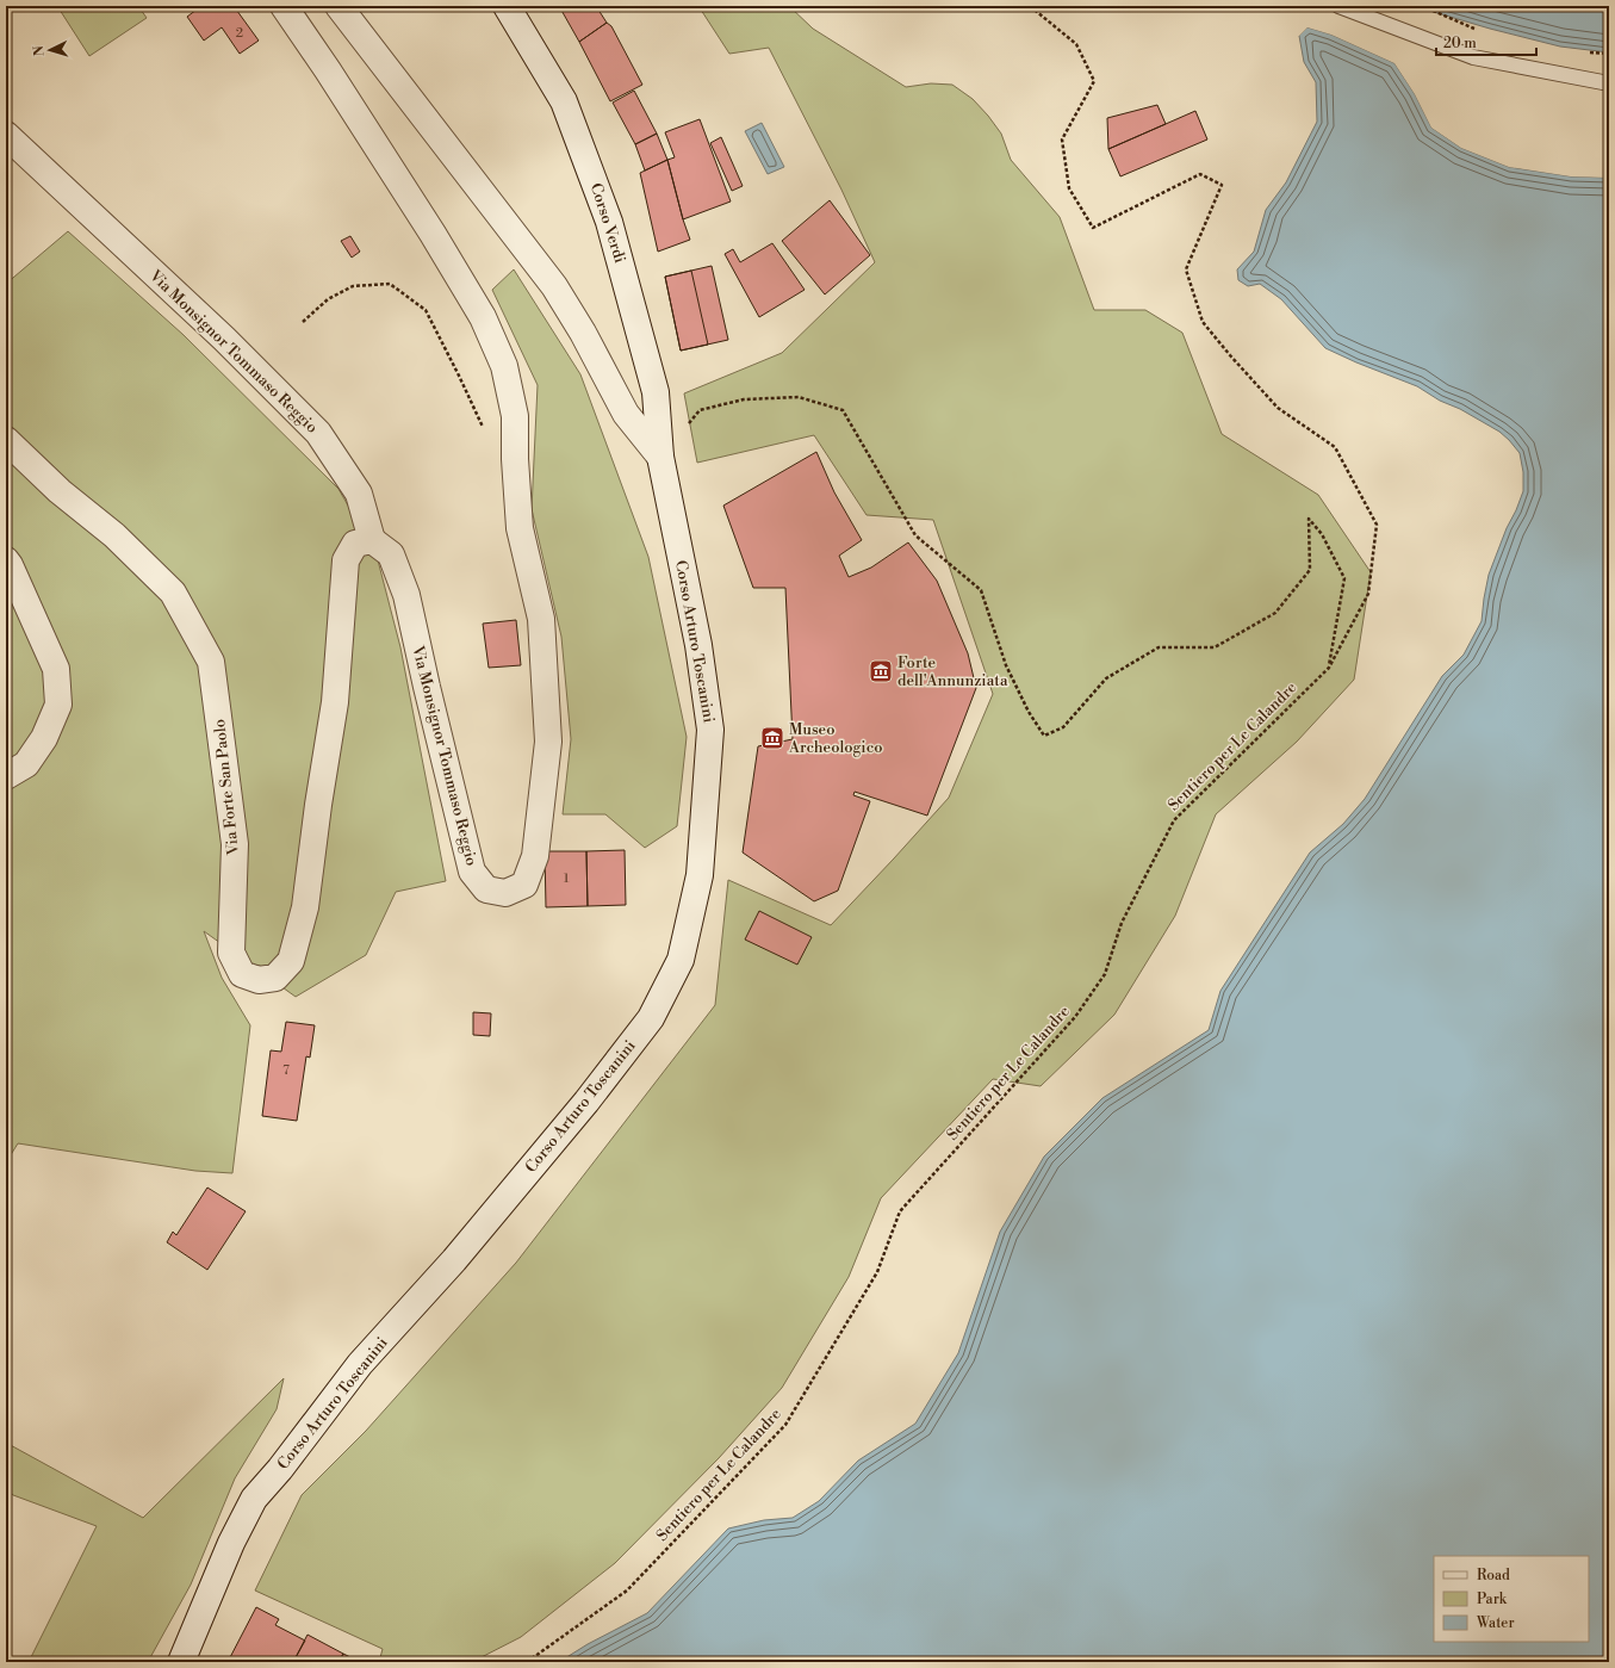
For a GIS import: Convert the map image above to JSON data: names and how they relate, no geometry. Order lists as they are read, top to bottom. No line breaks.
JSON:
{"streets":{"street":["Corso Verdi","Via Monsignor Tommaso Reggio","Corso Arturo Toscanini","Via Forte San Paolo"],"path":["Sentiero per Le Calandre"]},"crossings":[["Corso Verdi","Corso Arturo Toscanini"],["Via Monsignor Tommaso Reggio","Via Forte San Paolo"]],"places":{"museum":["Forte dell'Annunziata","Museo Archeologico"]},"house_numbers":["2","1","7"],"legend":["Road","Park","Water"],"scale_bar":"20 m","north":"left"}
